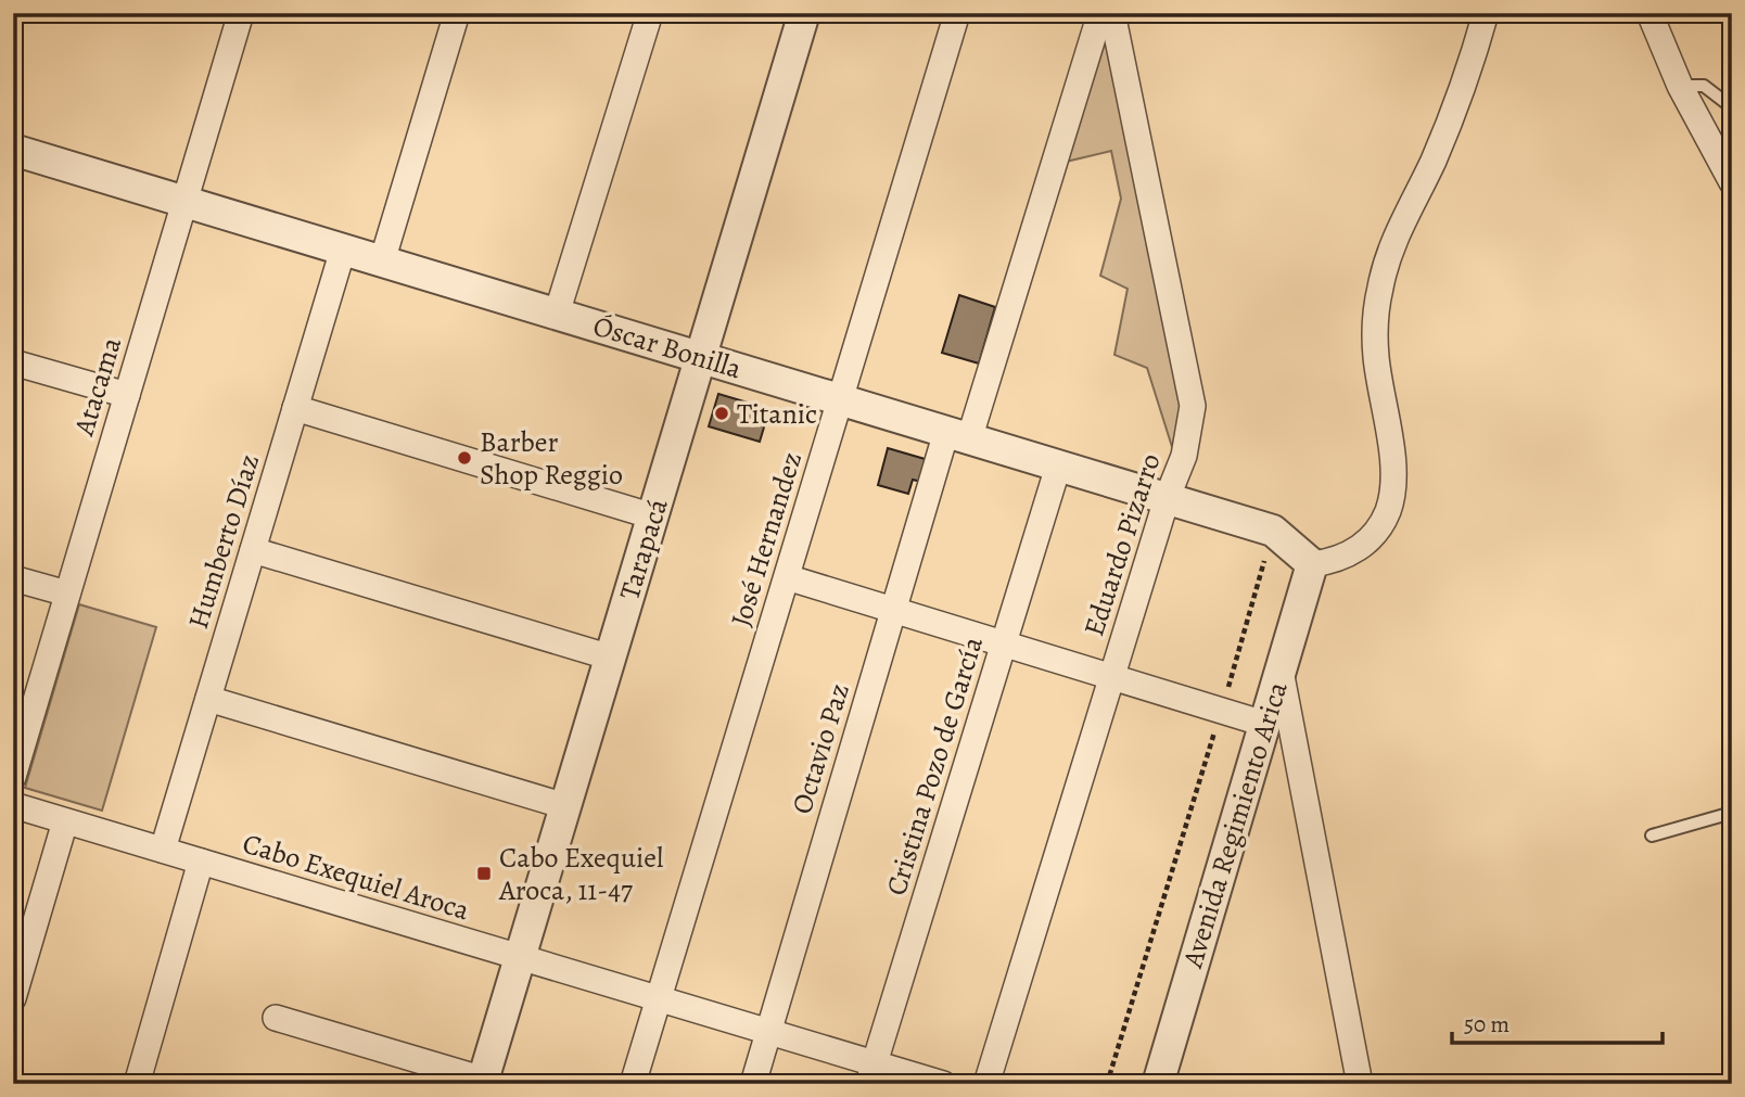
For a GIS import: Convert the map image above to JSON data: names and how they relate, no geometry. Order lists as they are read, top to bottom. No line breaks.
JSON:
{"streets":{"street":["Óscar Bonilla","Atacama","José Hernandez","Humberto Díaz","Eduardo Pizarro","Tarapacá","Octavio Paz","Cristina Pozo de García","Avenida Regimiento Arica","Cabo Exequiel Aroca"]},"crossings":[["Óscar Bonilla","Atacama"],["Óscar Bonilla","José Hernandez"],["Óscar Bonilla","Humberto Díaz"],["Óscar Bonilla","Eduardo Pizarro"],["Óscar Bonilla","Tarapacá"],["Óscar Bonilla","Octavio Paz"],["Óscar Bonilla","Cristina Pozo de García"],["Óscar Bonilla","Avenida Regimiento Arica"],["José Hernandez","Cabo Exequiel Aroca"],["Humberto Díaz","Cabo Exequiel Aroca"],["Tarapacá","Cabo Exequiel Aroca"],["Octavio Paz","Cabo Exequiel Aroca"],["Cristina Pozo de García","Cabo Exequiel Aroca"]],"places":{"other":["Titanic","Barber Shop Reggio"],"transit":["Cabo Exequiel Aroca, 11-47"]},"scale_bar":"50 m"}
